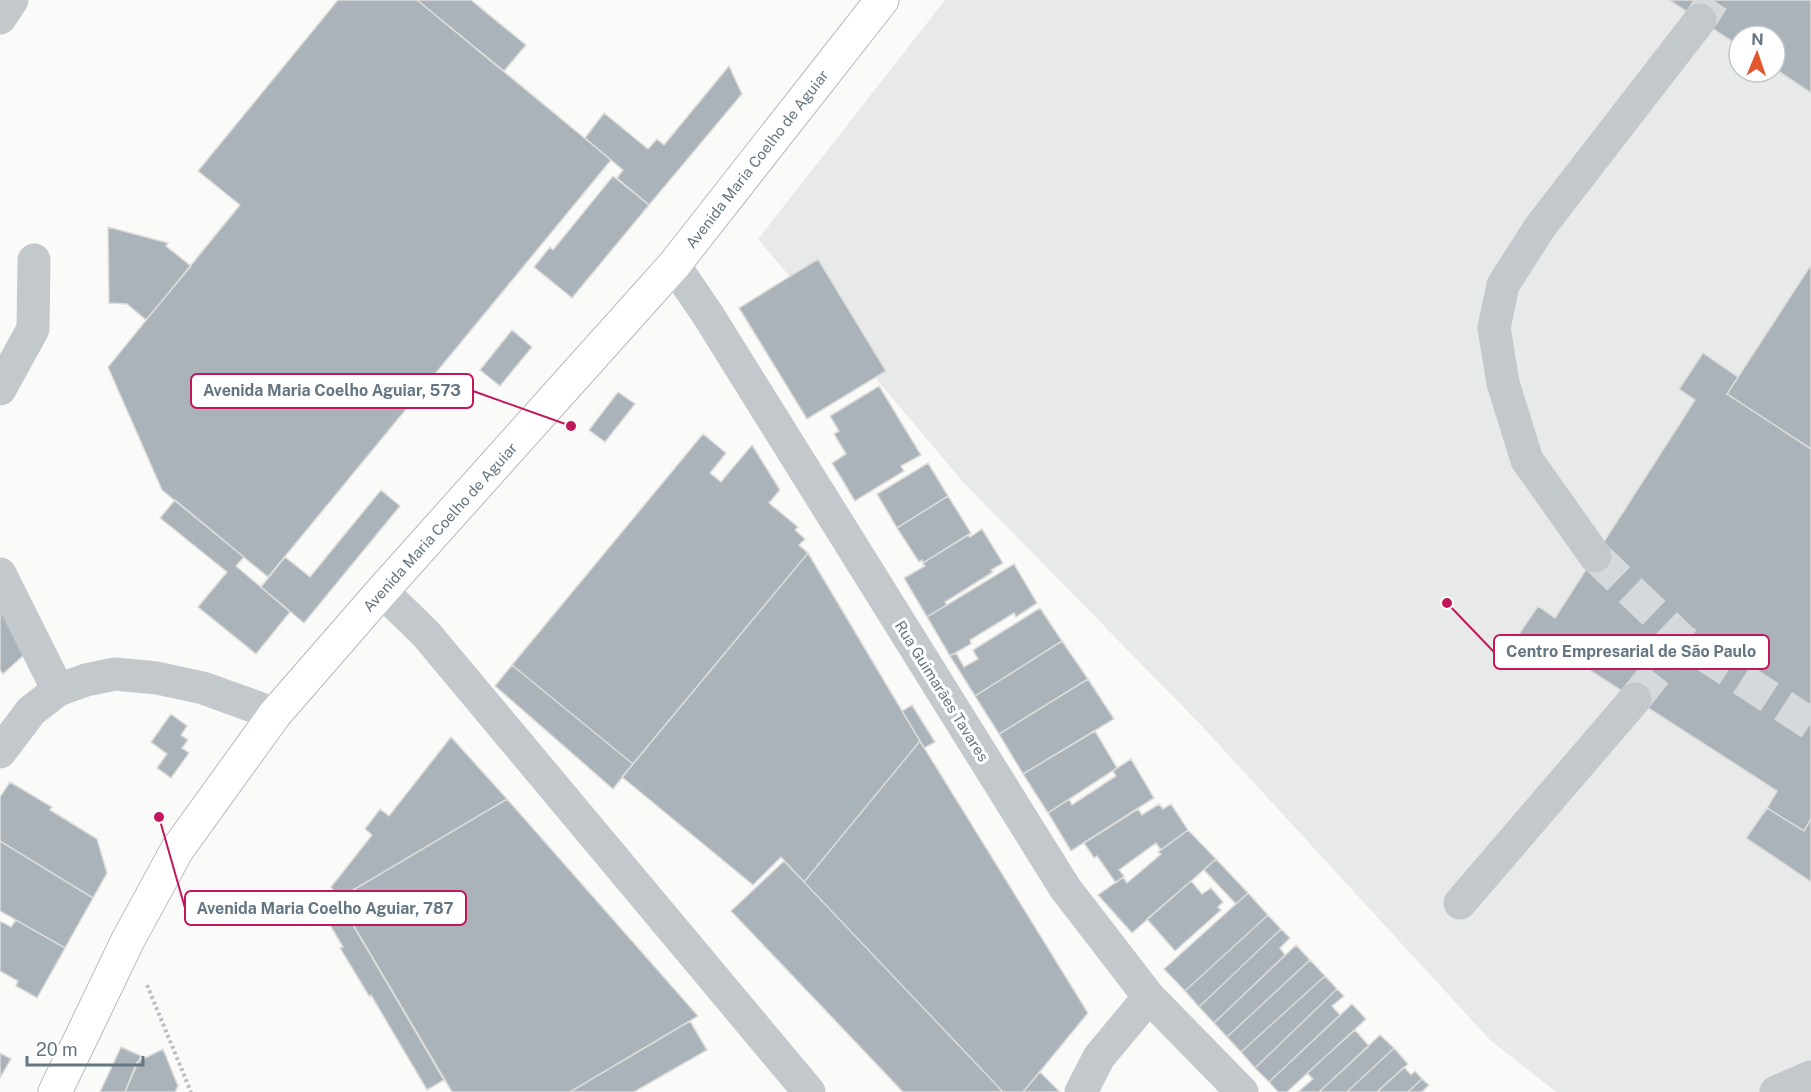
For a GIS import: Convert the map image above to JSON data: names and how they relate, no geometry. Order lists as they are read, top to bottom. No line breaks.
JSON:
{"streets":{"main road":["Avenida Maria Coelho de Aguiar"],"street":["Rua Guimarães Tavares"]},"crossings":[["Avenida Maria Coelho de Aguiar","Rua Guimarães Tavares"]],"places":["Avenida Maria Coelho Aguiar, 573","Centro Empresarial de São Paulo","Avenida Maria Coelho Aguiar, 787"],"scale_bar":"20 m","north":"top"}
